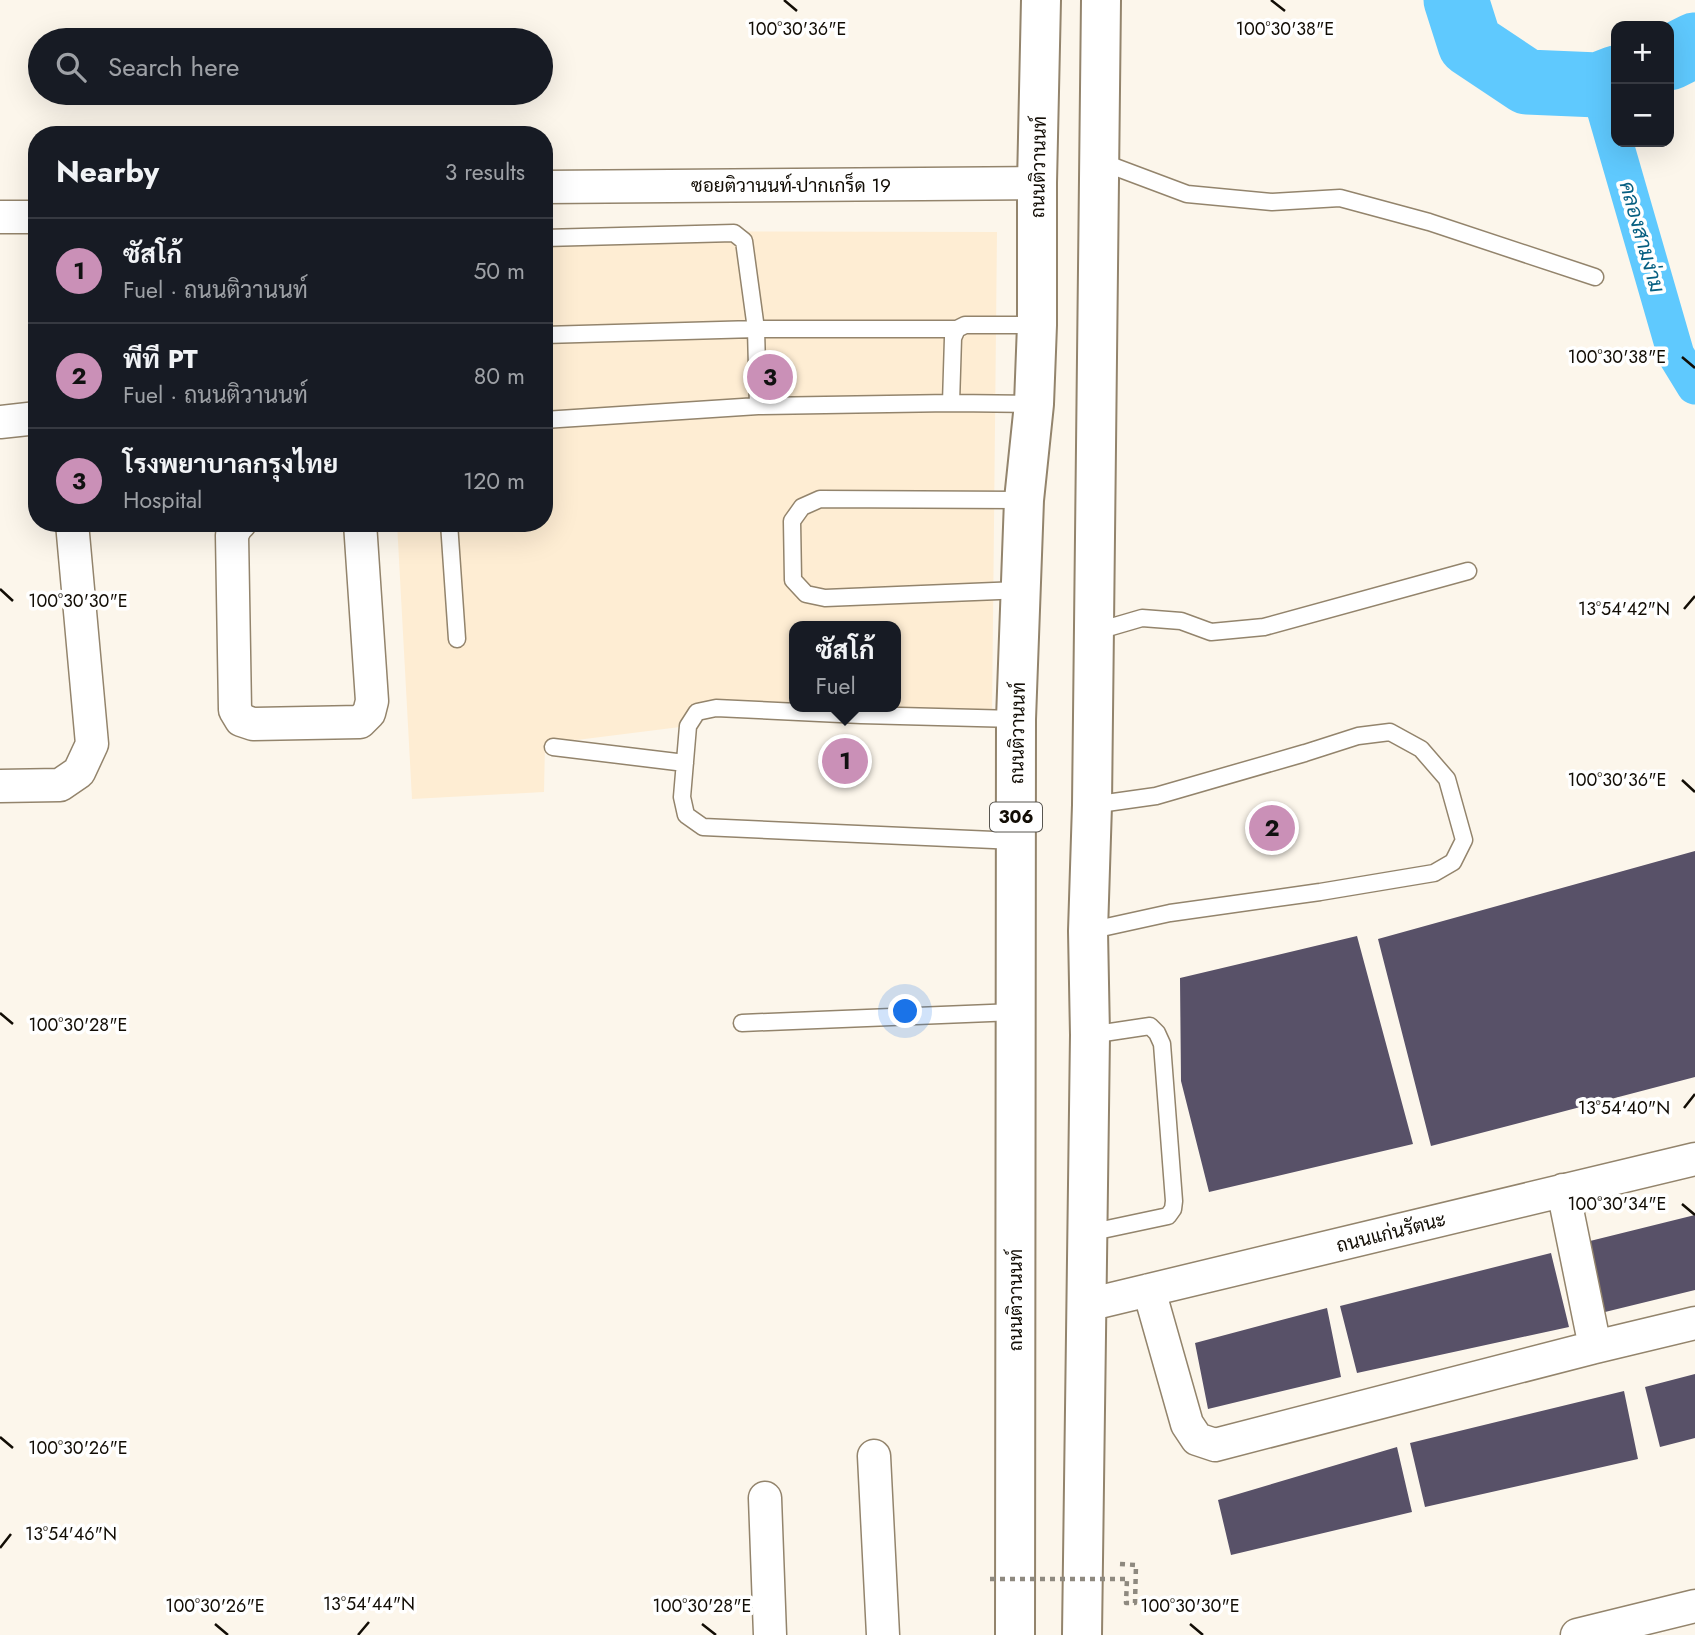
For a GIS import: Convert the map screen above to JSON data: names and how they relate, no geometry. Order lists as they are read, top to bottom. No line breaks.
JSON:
{"streets":{"main road":["ถนนติวานนท์","306"],"street":["ซอยติวานนท์-ปากเกร็ด 19","ถนนแก่นรัตนะ"]},"crossings":[["ถนนติวานนท์","ซอยติวานนท์-ปากเกร็ด 19"]],"water":["คลองสามง่าม"],"page":{"map_buttons":["+","−"],"search":"Search here","heading":["Nearby","3 results"],"list":[{"mark":"1","name":"ซัสโก้","note":"Fuel · ถนนติวานนท์","value":"50 m"},{"mark":"2","name":"พีที PT","note":"Fuel · ถนนติวานนท์","value":"80 m"},{"mark":"3","name":"โรงพยาบาลกรุงไทย","note":"Hospital","value":"120 m"}],"pins":["3","1","2"],"popup":["ซัสโก้","Fuel"]},"coordinates":["100°30'36\"E","100°30'38\"E","100°30'30\"E","13°54'42\"N","100°30'28\"E","13°54'40\"N","100°30'34\"E","100°30'26\"E","13°54'46\"N","13°54'44\"N"]}
